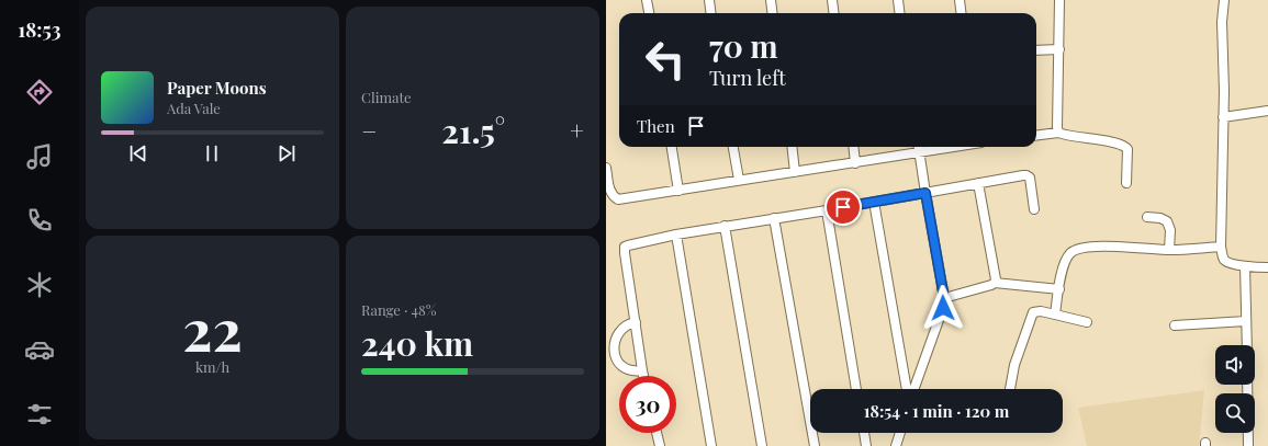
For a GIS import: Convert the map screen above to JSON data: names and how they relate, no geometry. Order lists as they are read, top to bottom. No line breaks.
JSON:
{"page":{"tabs":"18:53","tile":["Climate",["22","km/h"],["Range · 48%","240 km"]],"turn":["70 m","Turn left"],"song":["Paper Moons","Ada Vale"],"then":"Then","heat":["−","21.5°","+"],"limit":"30","trip":"18:54 · 1 min · 120 m"}}
